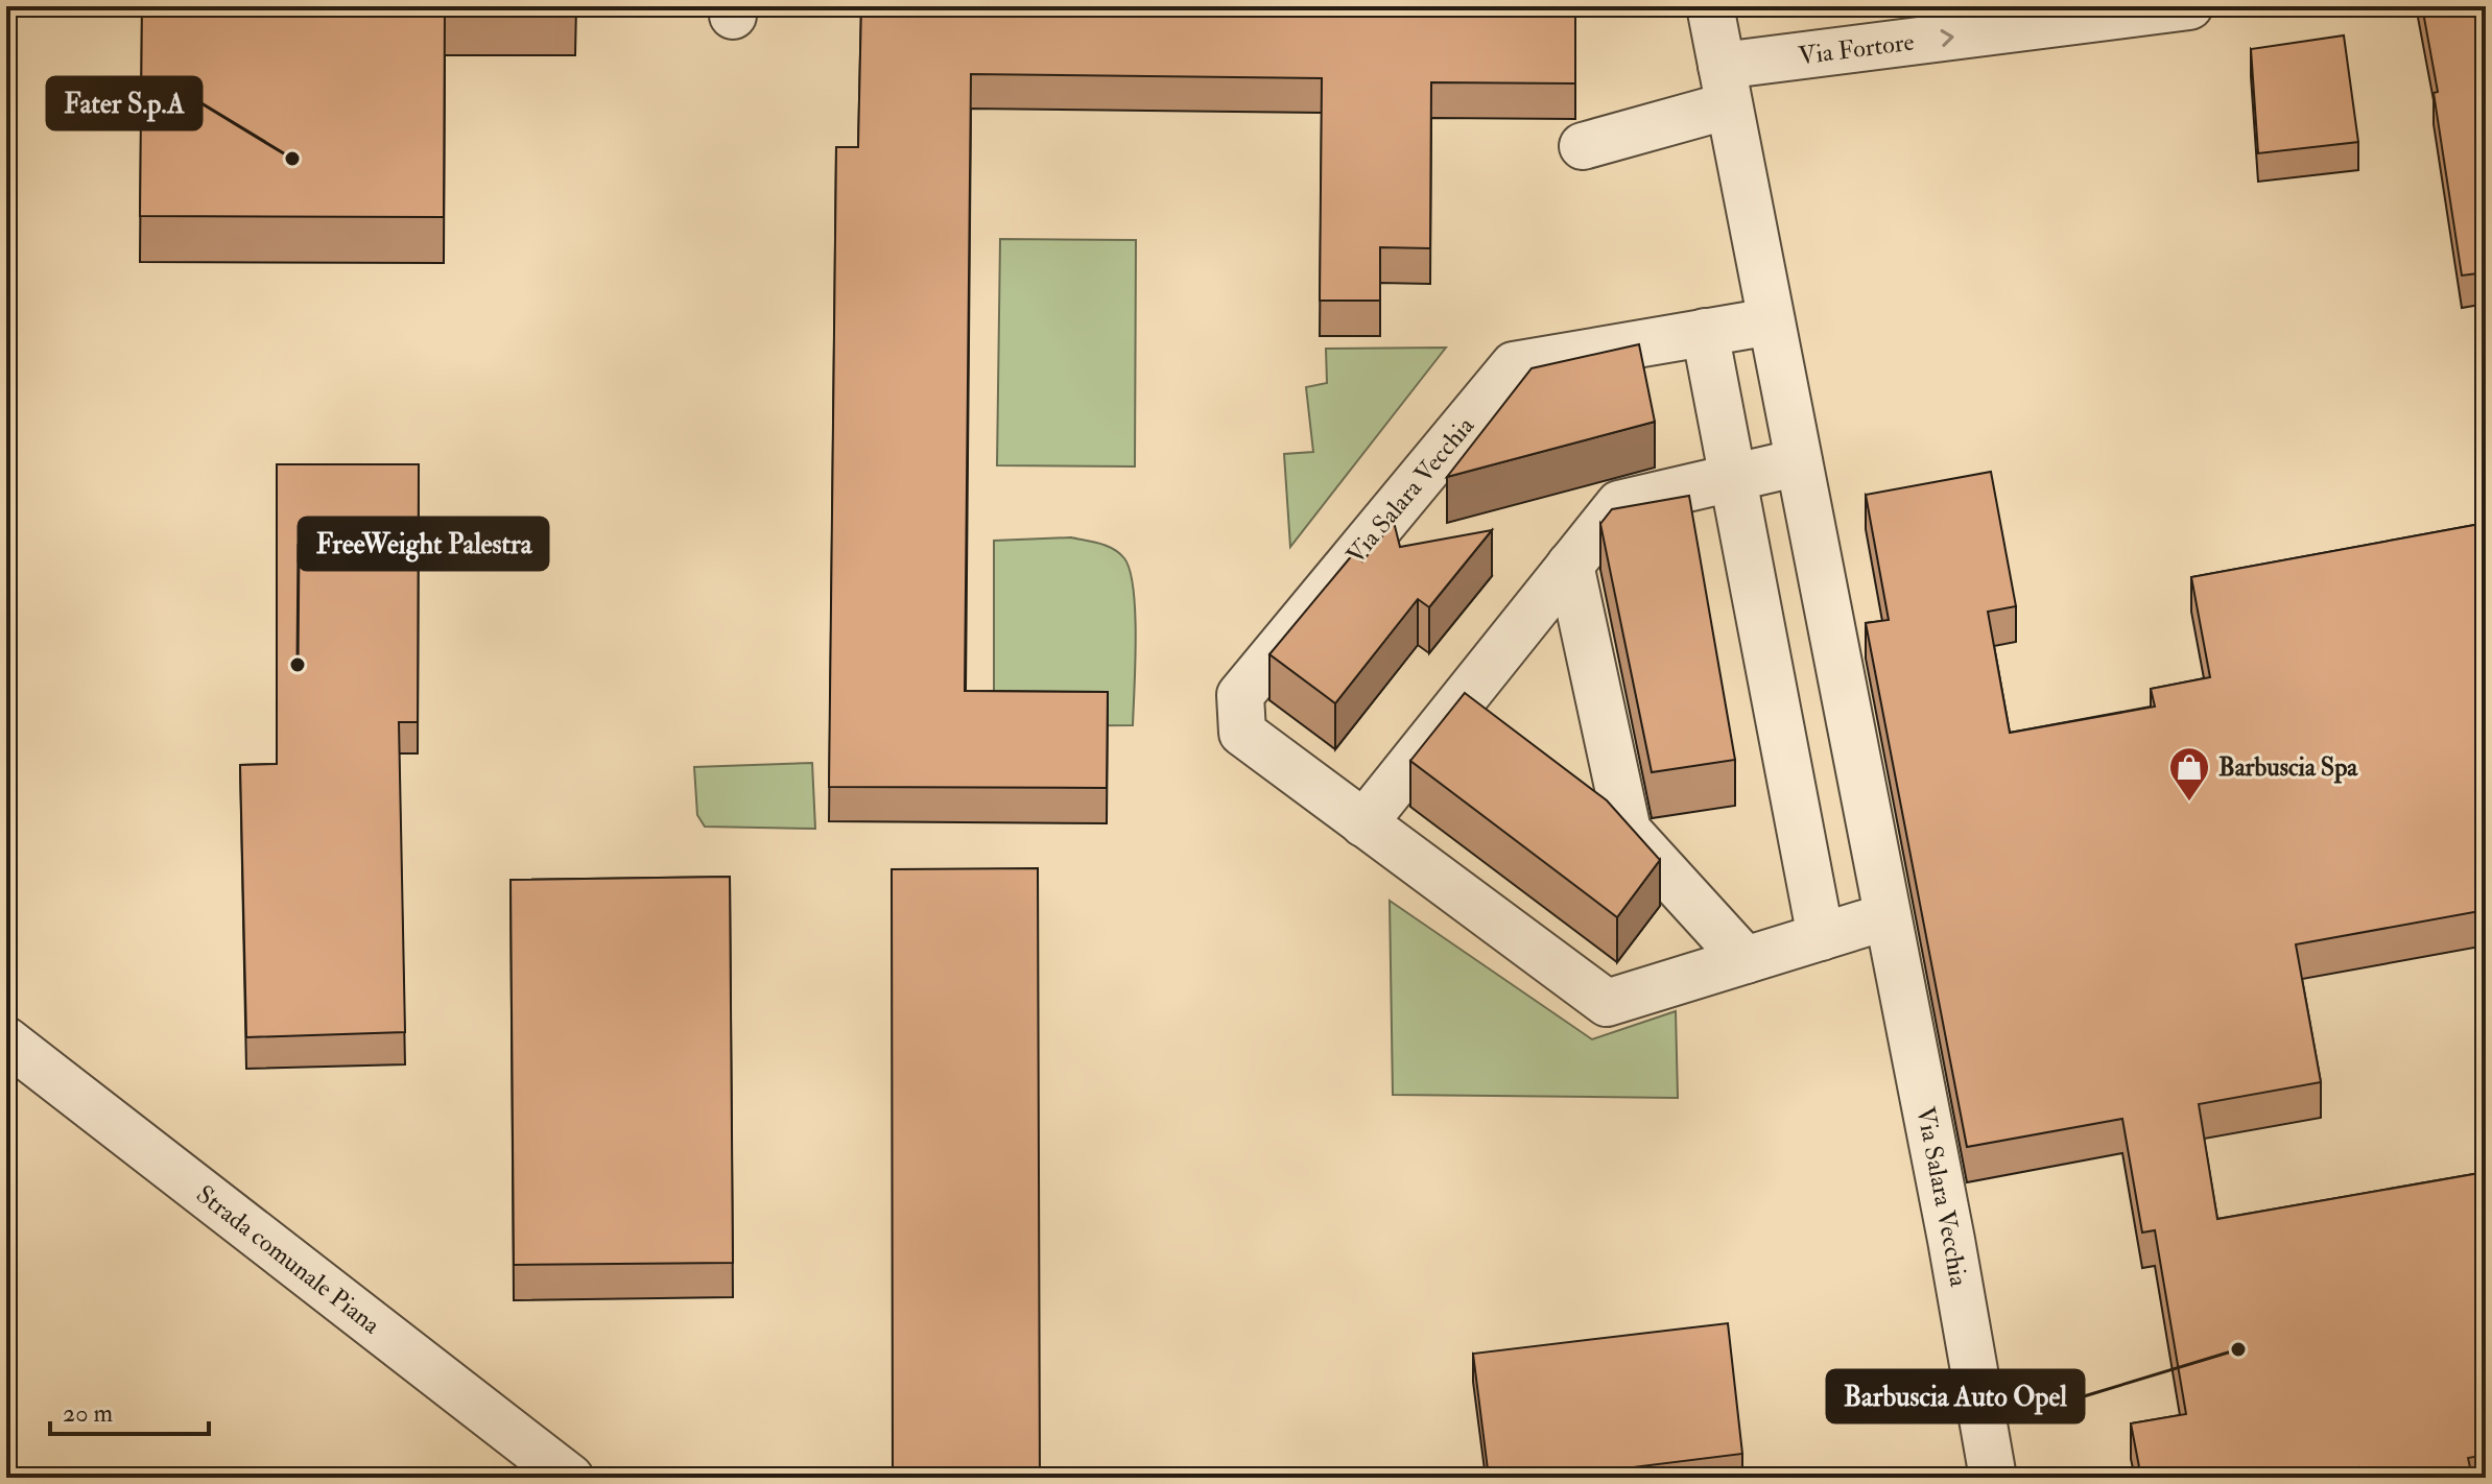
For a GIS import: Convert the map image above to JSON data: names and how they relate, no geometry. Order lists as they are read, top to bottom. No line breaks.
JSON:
{"streets":{"street":["Via Fortore","Via Salara Vecchia","Strada comunale Piana"]},"crossings":[["Via Fortore","Via Salara Vecchia"]],"one_way":["Via Fortore"],"places":{"other":["Fater S.p.A","FreeWeight Palestra","Barbuscia Auto Opel"],"shop":["Barbuscia Spa"]},"scale_bar":"20 m"}
